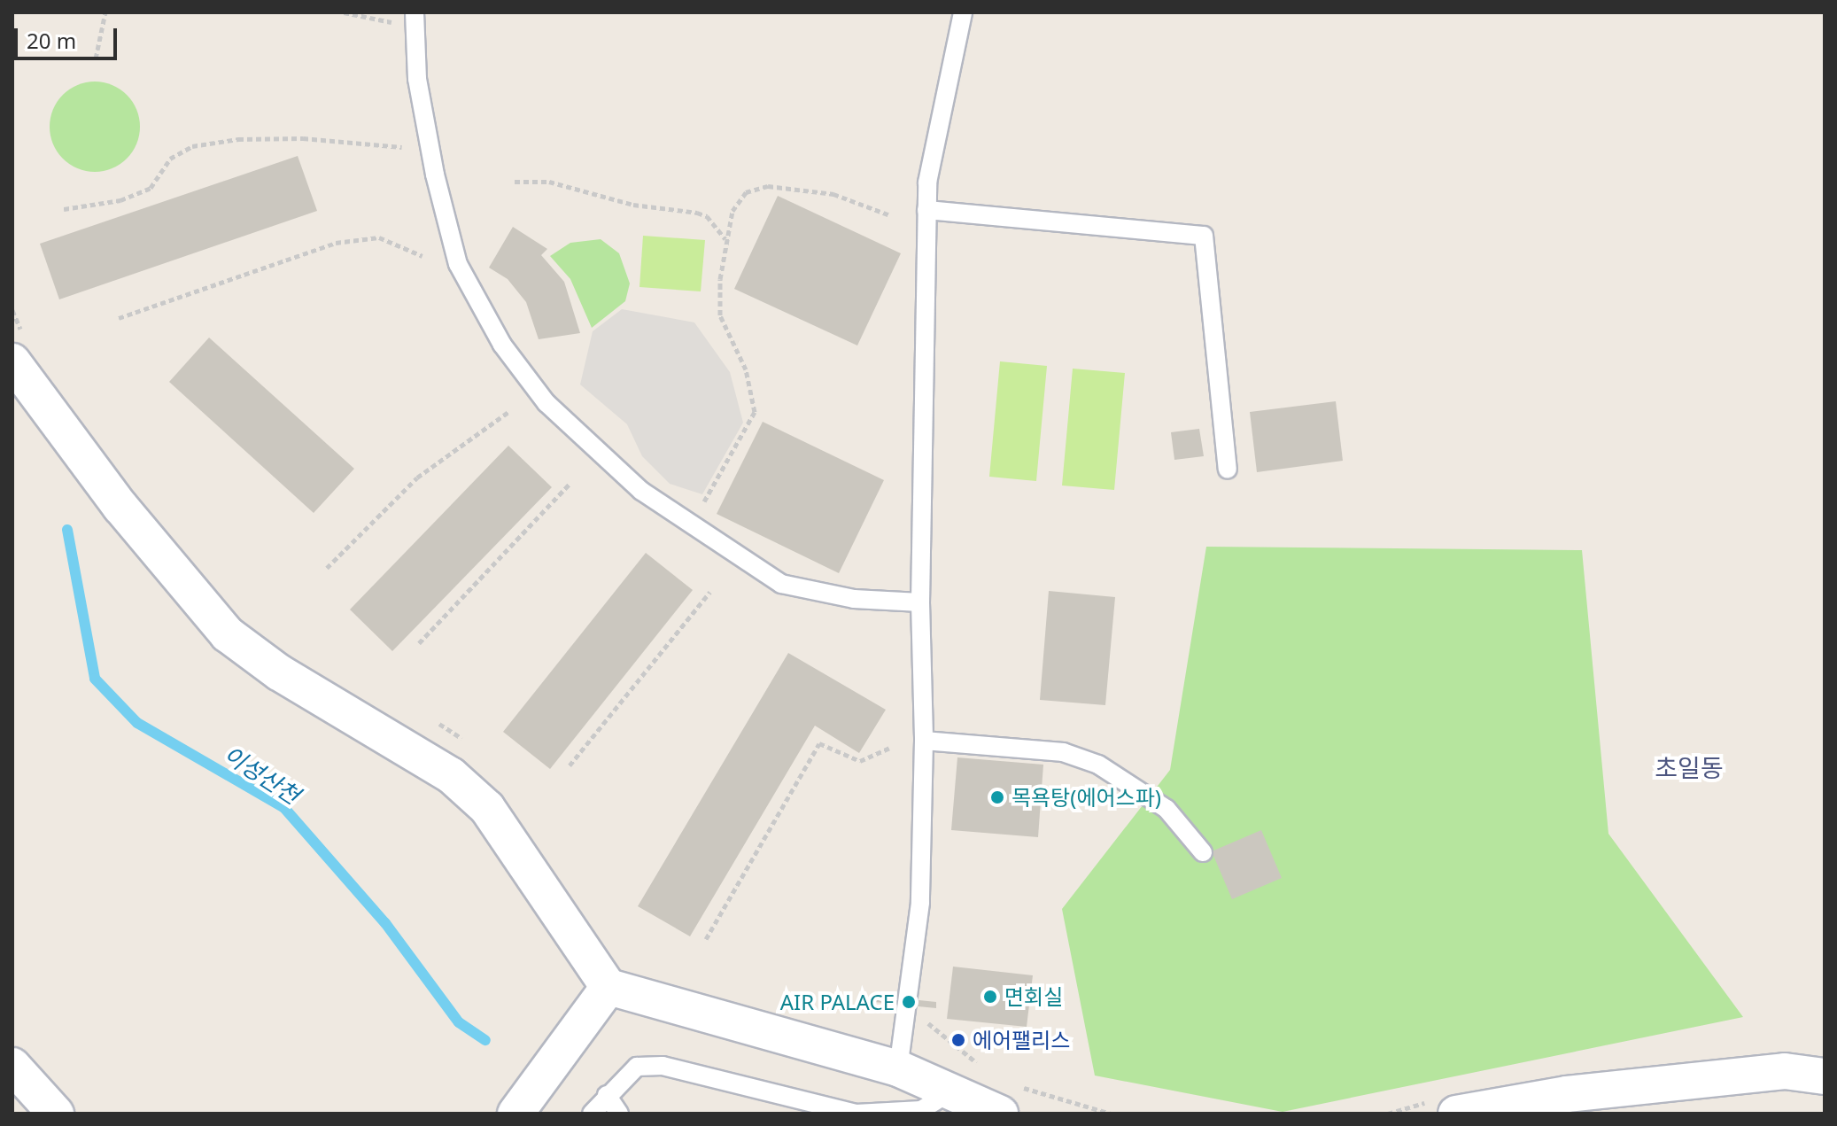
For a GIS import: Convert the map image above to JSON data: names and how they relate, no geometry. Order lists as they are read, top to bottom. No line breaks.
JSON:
{"districts":["초일동"],"water":["이성산천"],"places":["목욕탕(에어스파)","면회실","AIR PALACE","에어팰리스"],"scale_bar":"20 m"}
